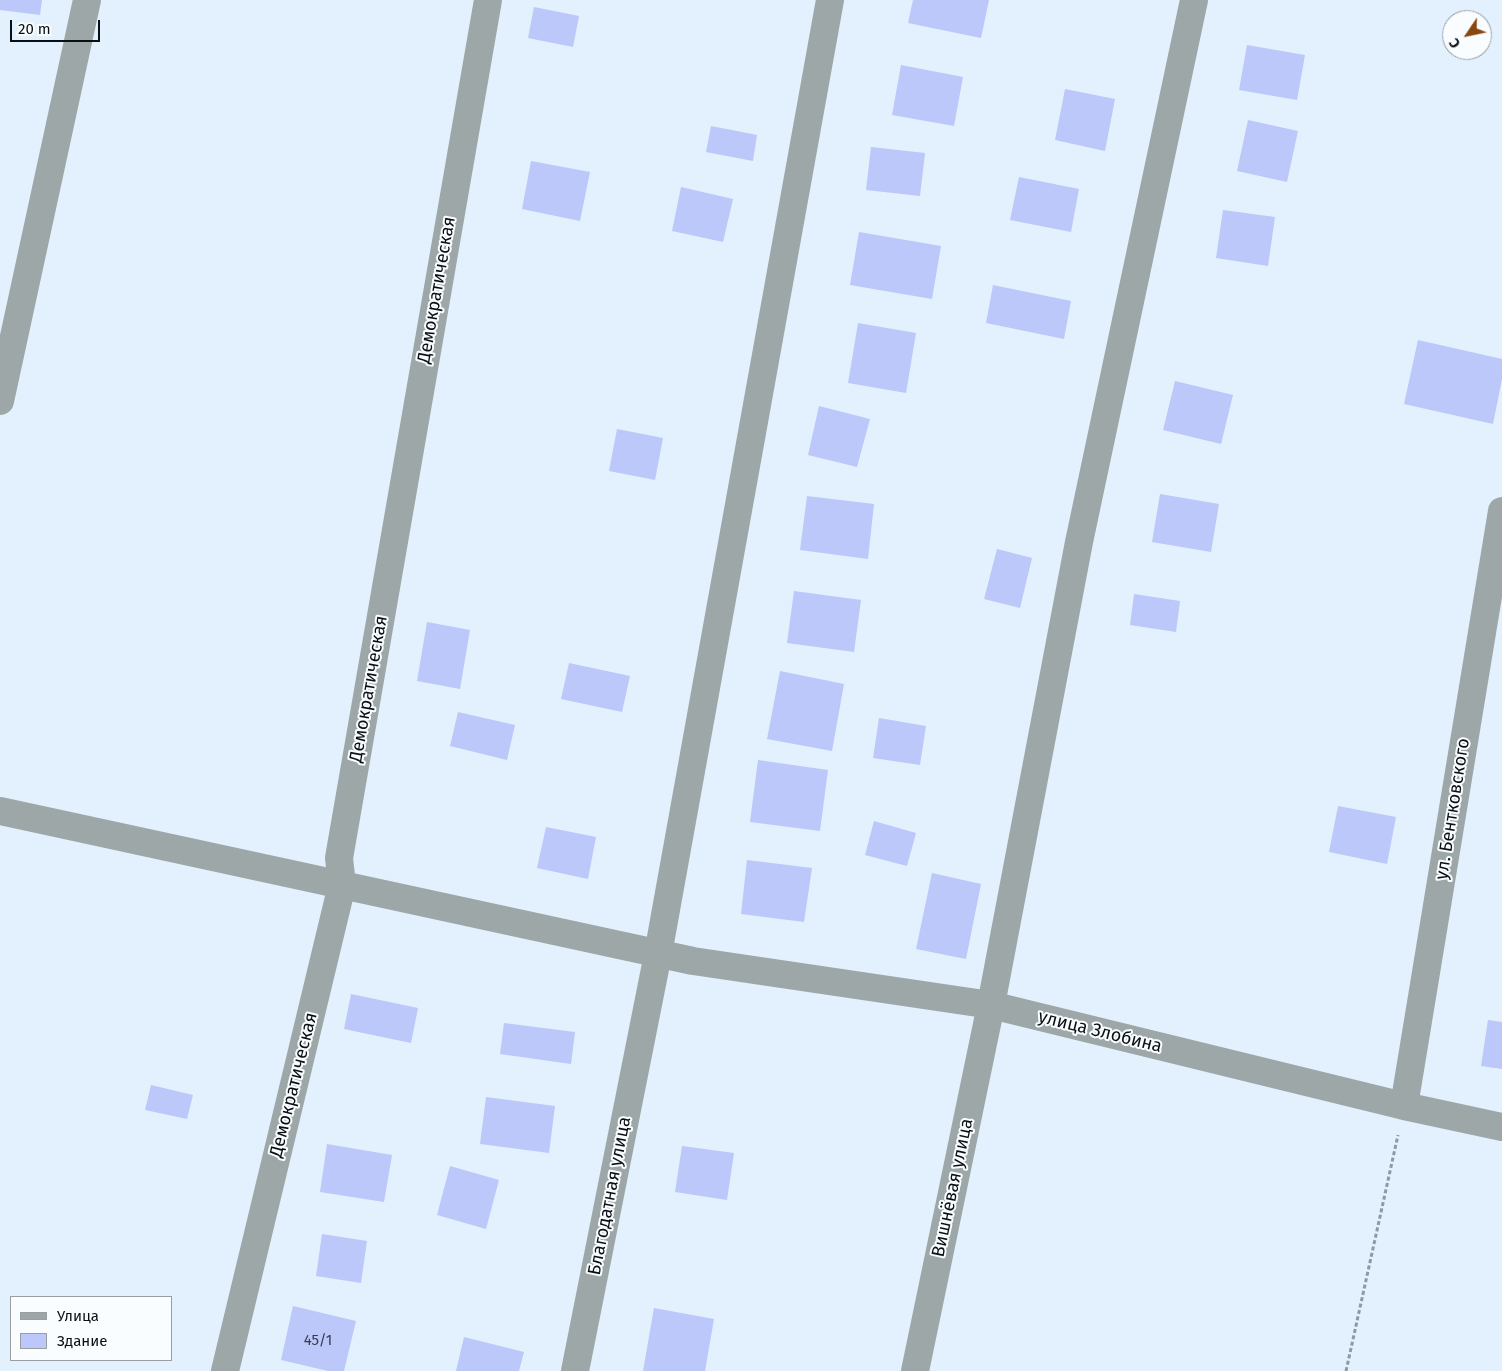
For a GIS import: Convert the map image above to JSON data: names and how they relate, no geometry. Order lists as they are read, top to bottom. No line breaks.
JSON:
{"streets":{"street":["Демократическая","ул. Бентковского","улица Злобина","Вишнёвая улица","Благодатная улица"]},"crossings":[["Демократическая","улица Злобина"],["ул. Бентковского","улица Злобина"],["улица Злобина","Вишнёвая улица"],["улица Злобина","Благодатная улица"]],"house_numbers":["45/1"],"legend":["Улица","Здание"],"scale_bar":"20 m","north":"bottom left"}
